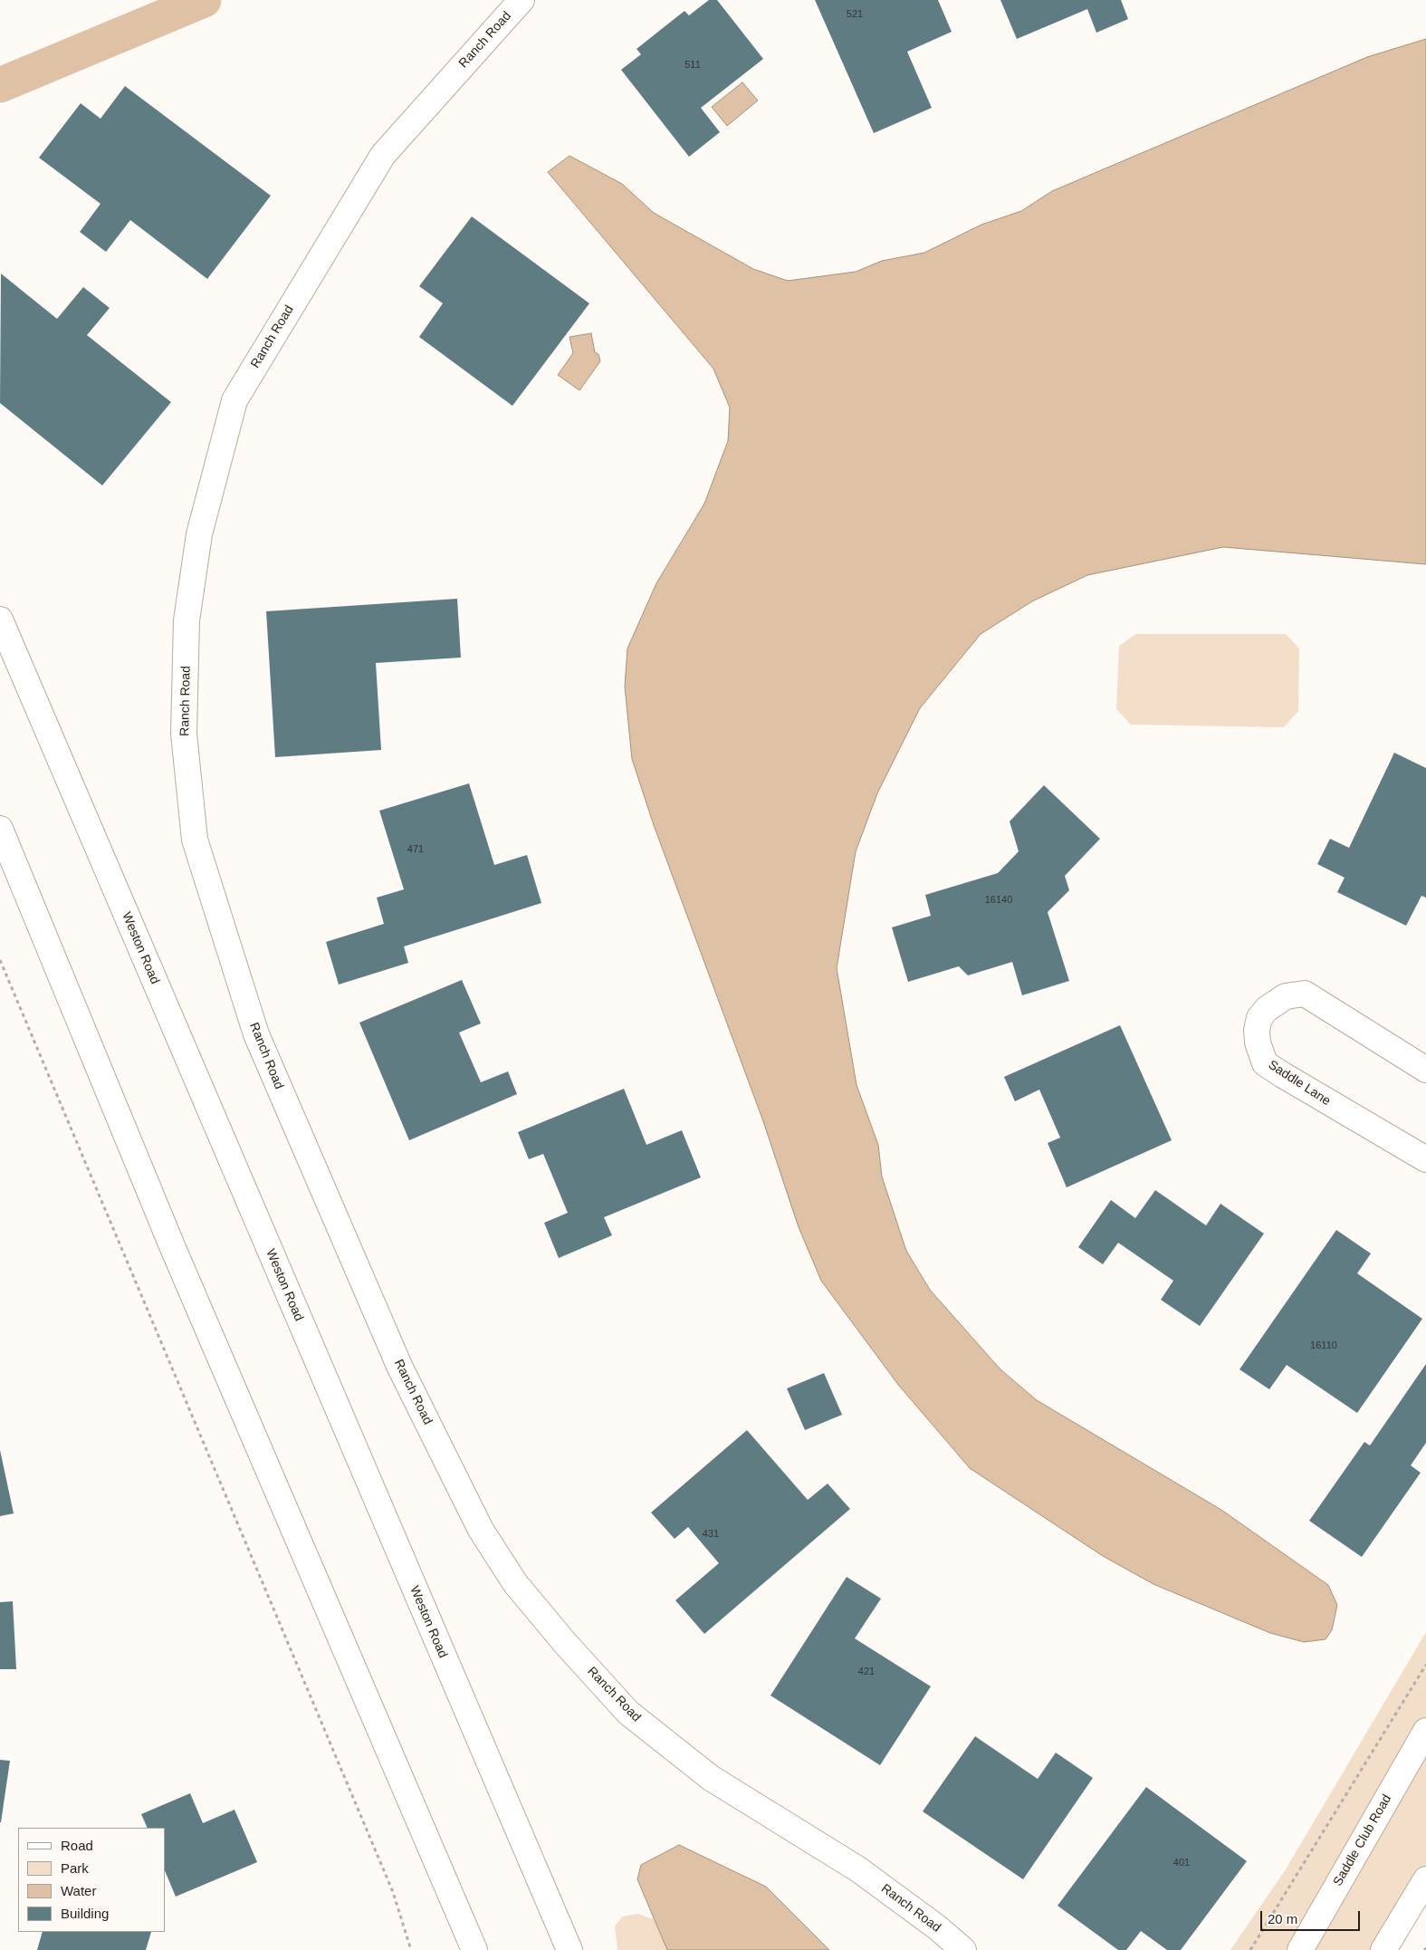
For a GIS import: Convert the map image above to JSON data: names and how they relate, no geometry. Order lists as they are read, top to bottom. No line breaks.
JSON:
{"streets":{"street":["Ranch Road","Weston Road","Saddle Lane","Saddle Club Road"]},"house_numbers":["521","511","471","16140","16110","431","421","401"],"legend":["Road","Park","Water","Building"],"scale_bar":"20 m"}
